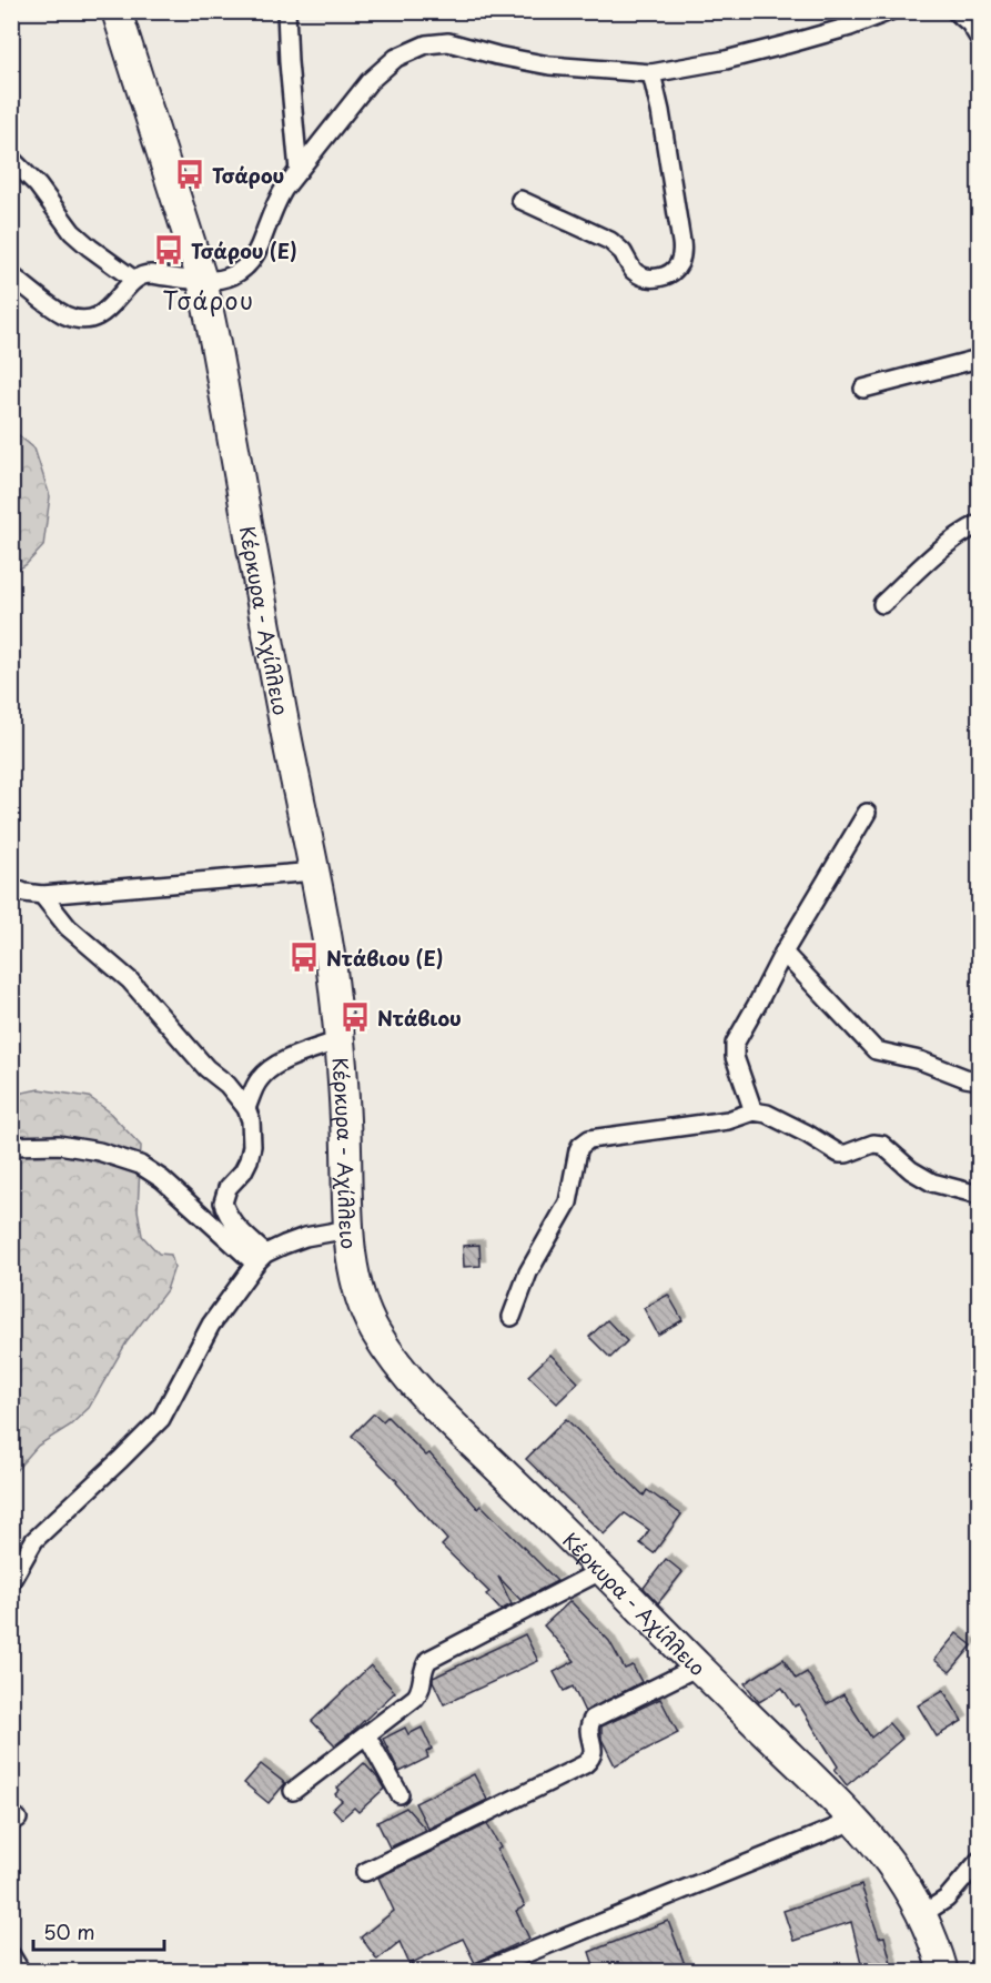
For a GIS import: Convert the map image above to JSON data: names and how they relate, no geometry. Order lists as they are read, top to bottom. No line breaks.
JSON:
{"streets":{"main road":["Κέρκυρα - Αχίλλειο"]},"districts":["Τσάρου"],"places":{"bus stop":["Τσάρου","Τσάρου (E)","Ντάβιου (E)","Ντάβιου"]},"scale_bar":"50 m"}
